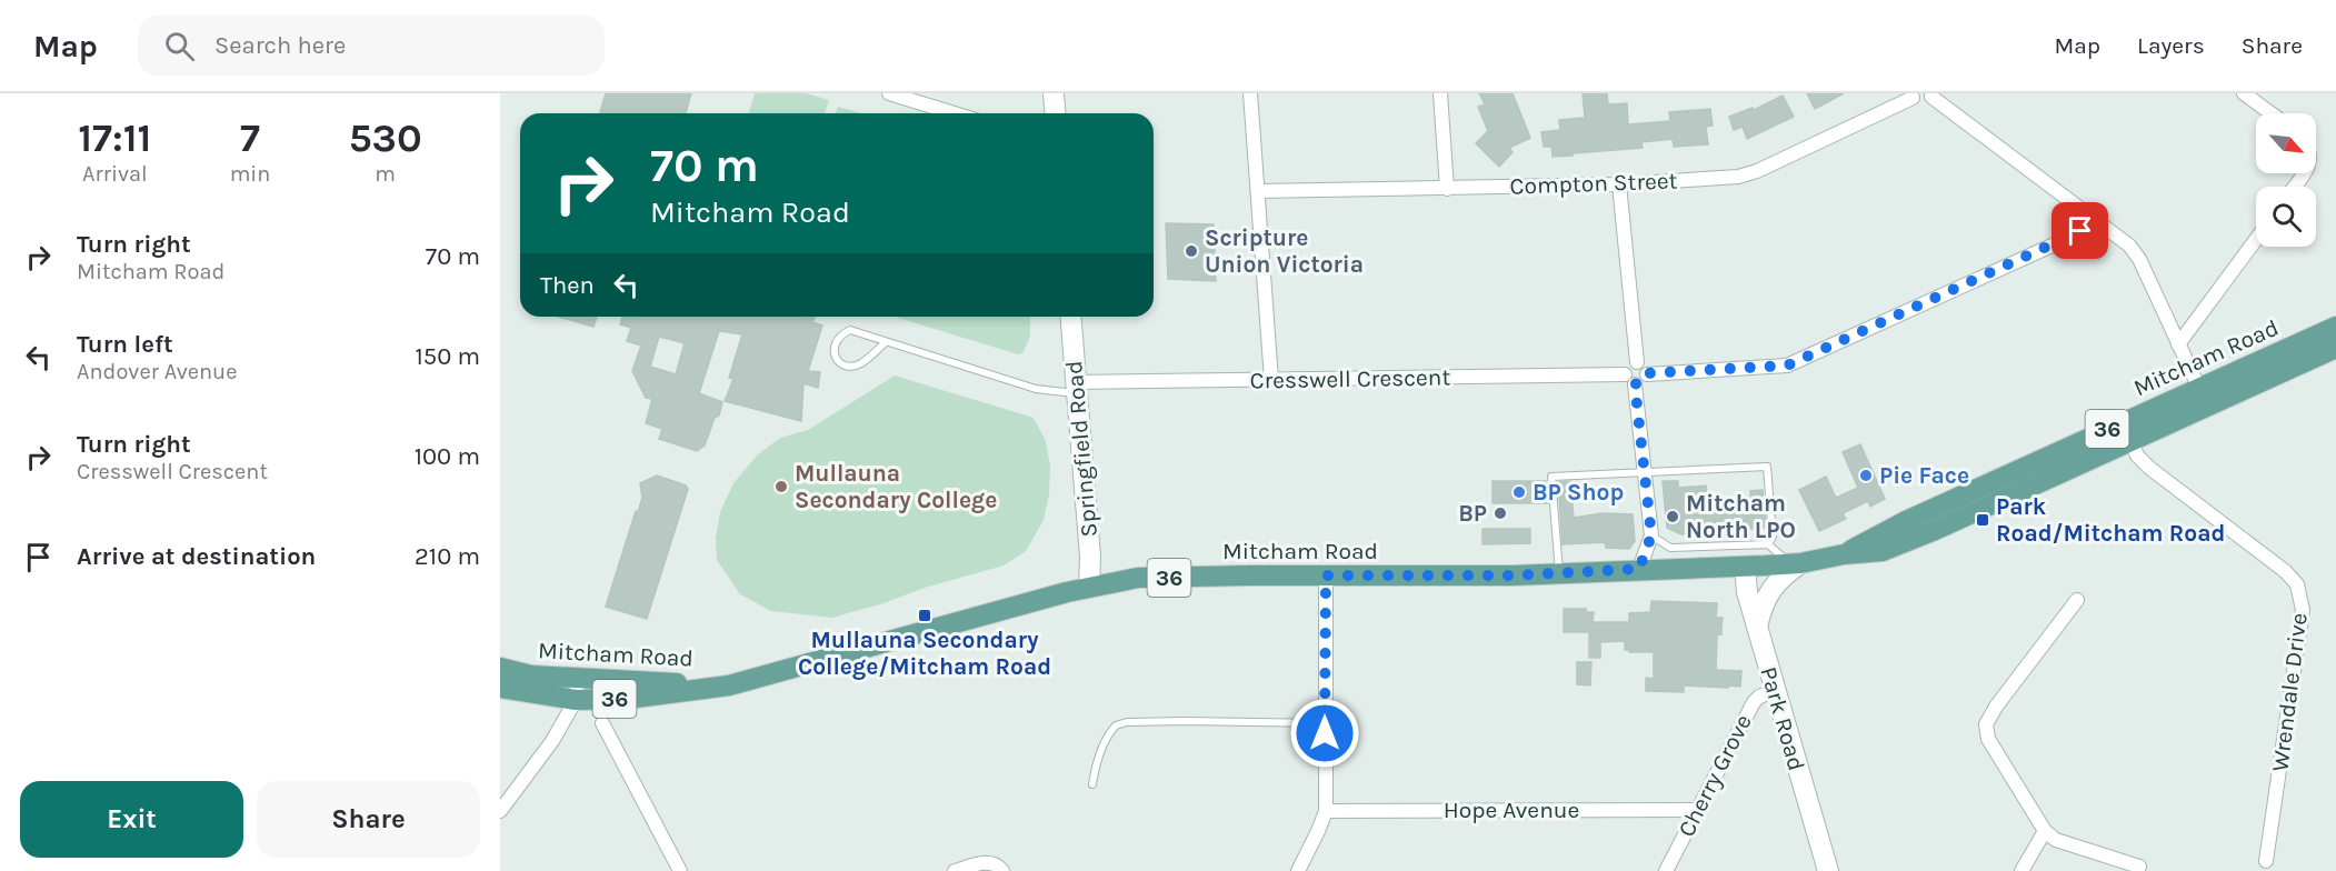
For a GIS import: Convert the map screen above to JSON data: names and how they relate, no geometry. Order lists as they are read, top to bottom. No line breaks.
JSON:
{"streets":{"main road":["Mitcham Road","36"],"street":["Compton Street","Cresswell Crescent","Springfield Road","Wrendale Drive","Park Road","Cherry Grove","Hope Avenue"]},"crossings":[["Mitcham Road","Springfield Road"],["Mitcham Road","Wrendale Drive"],["Mitcham Road","Park Road"],["Cresswell Crescent","Springfield Road"],["Park Road","Cherry Grove"],["Cherry Grove","Hope Avenue"]],"places":{"other":["Scripture Union Victoria","Pie Face","Mullauna Secondary College","BP Shop","BP","Mitcham North LPO"],"transit":["Park Road/Mitcham Road","Mullauna Secondary College/Mitcham Road"]},"north":"bottom right","page":{"header":"Map","search":"Search here","nav":["Map","Layers","Share"],"eta":["17:11","Arrival","7","min","530","m"],"turn":["70 m","Mitcham Road"],"list":[{"name":"Turn right","note":"Mitcham Road","value":"70 m"},{"name":"Turn left","note":"Andover Avenue","value":"150 m"},{"name":"Turn right","note":"Cresswell Crescent","value":"100 m"},{"name":"Arrive at destination","value":"210 m"}],"then":"Then","buttons":["Exit","Share"]}}
